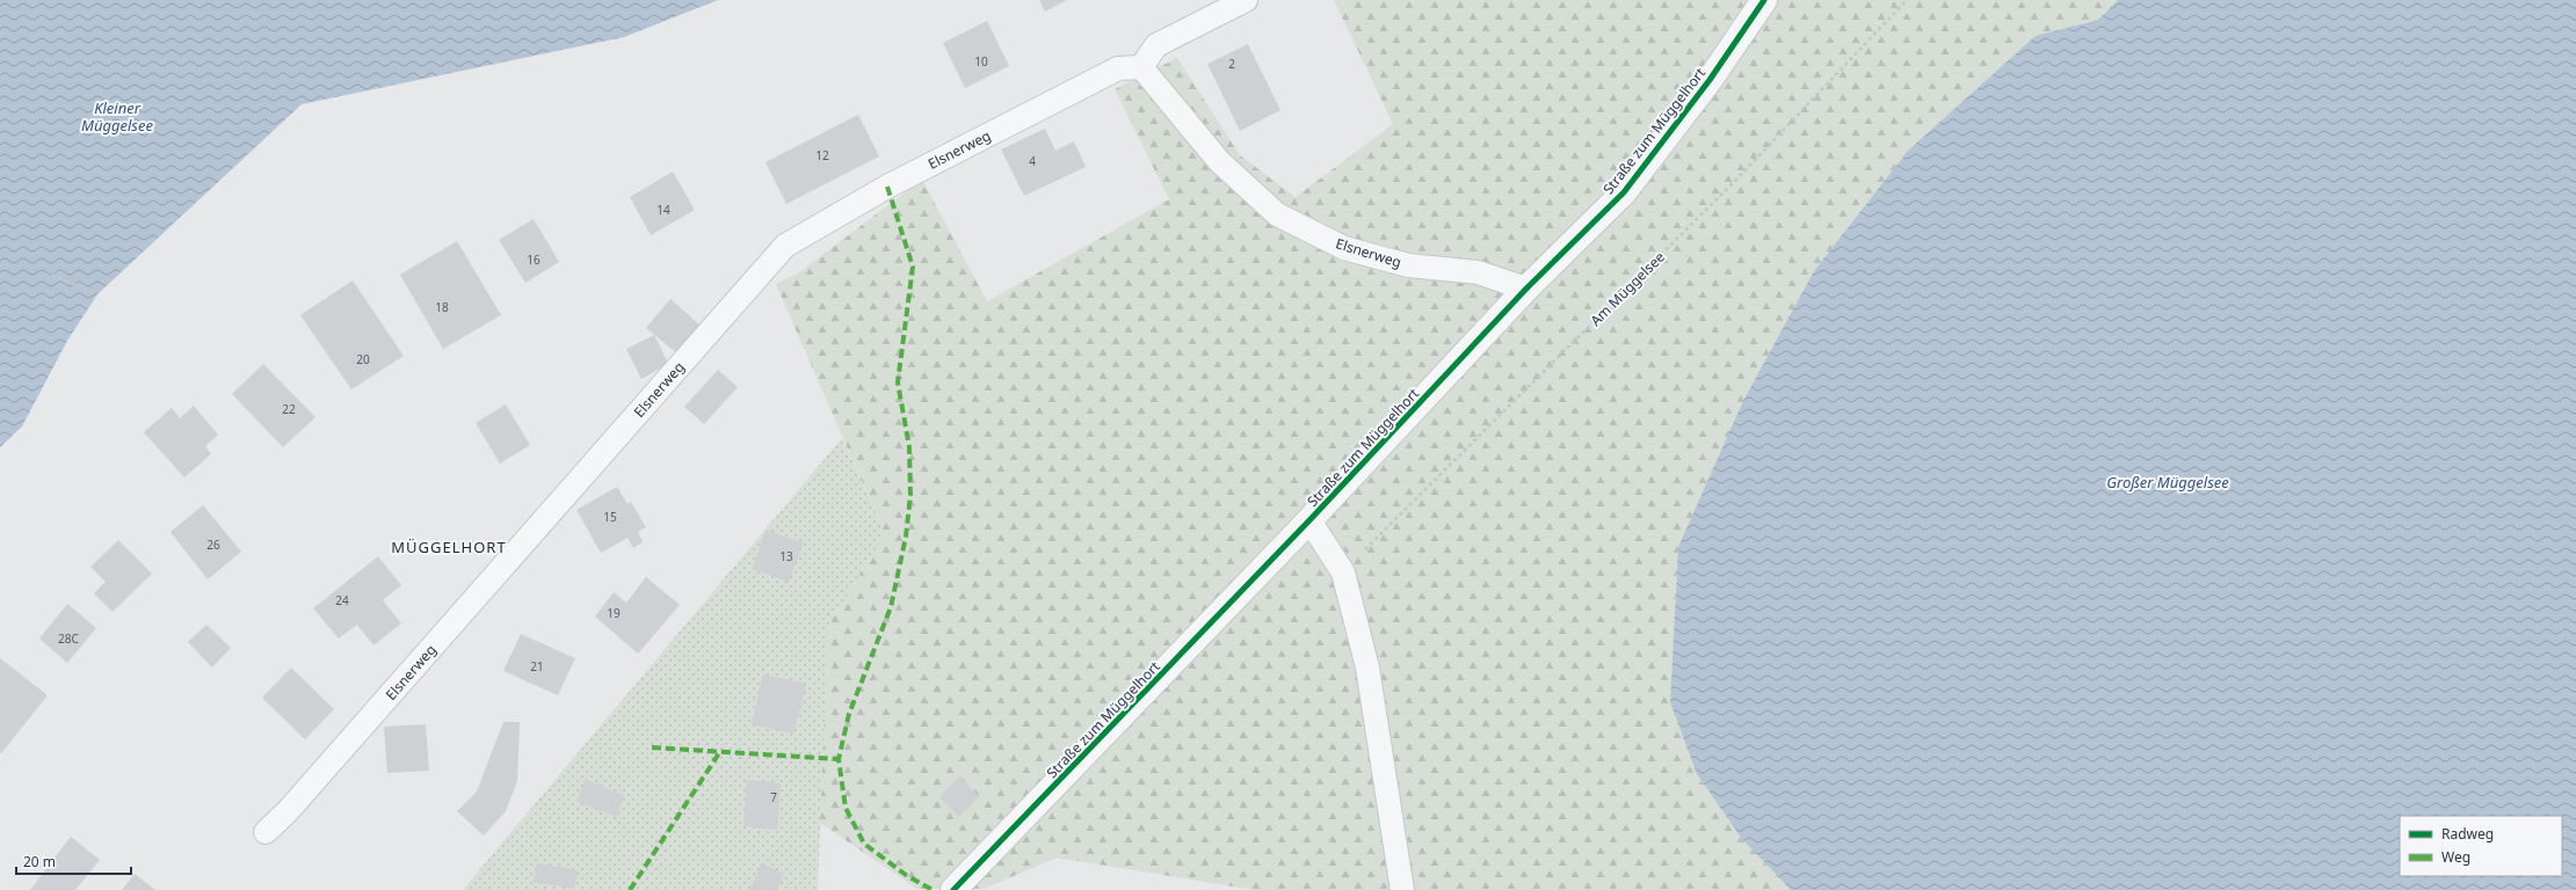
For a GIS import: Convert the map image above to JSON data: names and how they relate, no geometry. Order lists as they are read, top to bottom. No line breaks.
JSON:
{"streets":{"street":["Straße zum Müggelhort"],"lane":["Elsnerweg"],"path":["Am Müggelsee"]},"crossings":[["Straße zum Müggelhort","Elsnerweg"]],"districts":["MÜGGELHORT"],"water":["Kleiner Müggelsee","Großer Müggelsee"],"house_numbers":["10","2","12","4","14","16","18","20","22","15","26","13","24","19","28C","21","7"],"legend":["Radweg","Weg"],"scale_bar":"20 m"}
